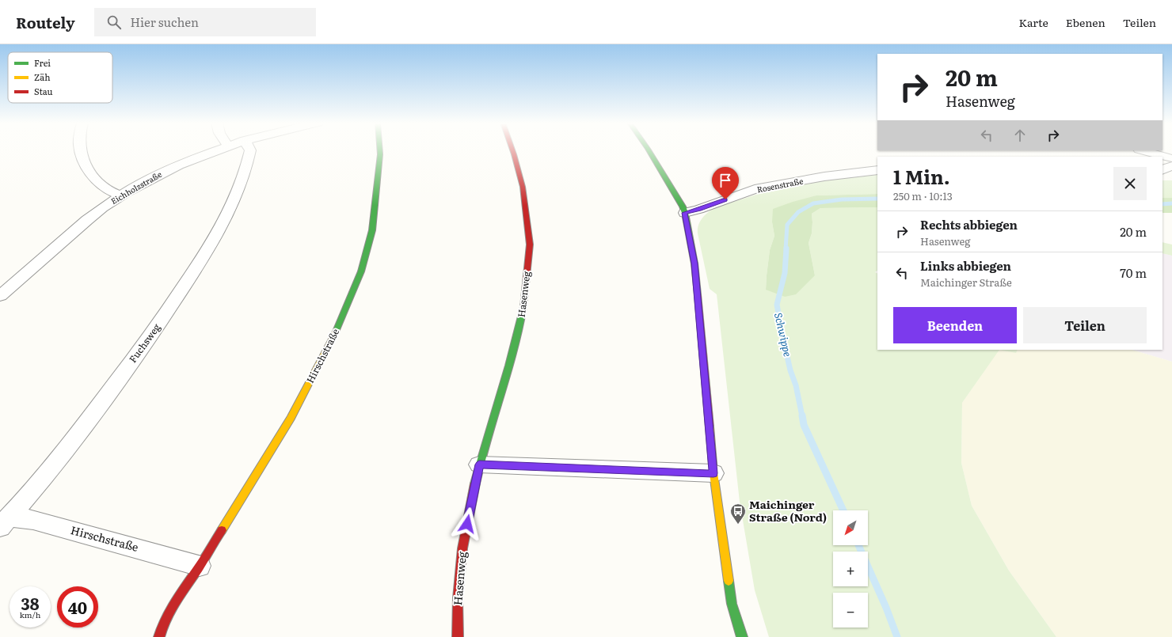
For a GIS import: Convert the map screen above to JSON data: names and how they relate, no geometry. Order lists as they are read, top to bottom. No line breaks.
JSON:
{"streets":{"street":["Rosenstraße","Eichholzstraße","Hasenweg","Fuchsweg","Hirschstraße"]},"crossings":[["Fuchsweg","Hirschstraße"]],"water":["Schwippe"],"places":{"bus stop":["Maichinger Straße (Nord)"]},"legend":["Frei","Zäh","Stau"],"north":"bottom left","page":{"header":"Routely","search":"Hier suchen","nav":["Karte","Ebenen","Teilen"],"turn":["20 m","Hasenweg"],"heading":["1 Min.","250 m · 10:13"],"list":[{"name":"Rechts abbiegen","note":"Hasenweg","value":"20 m"},{"name":"Links abbiegen","note":"Maichinger Straße","value":"70 m"}],"buttons":["Beenden","Teilen"],"map_buttons":["+","−"],"speed":"38 km/h","limit":"40"}}
